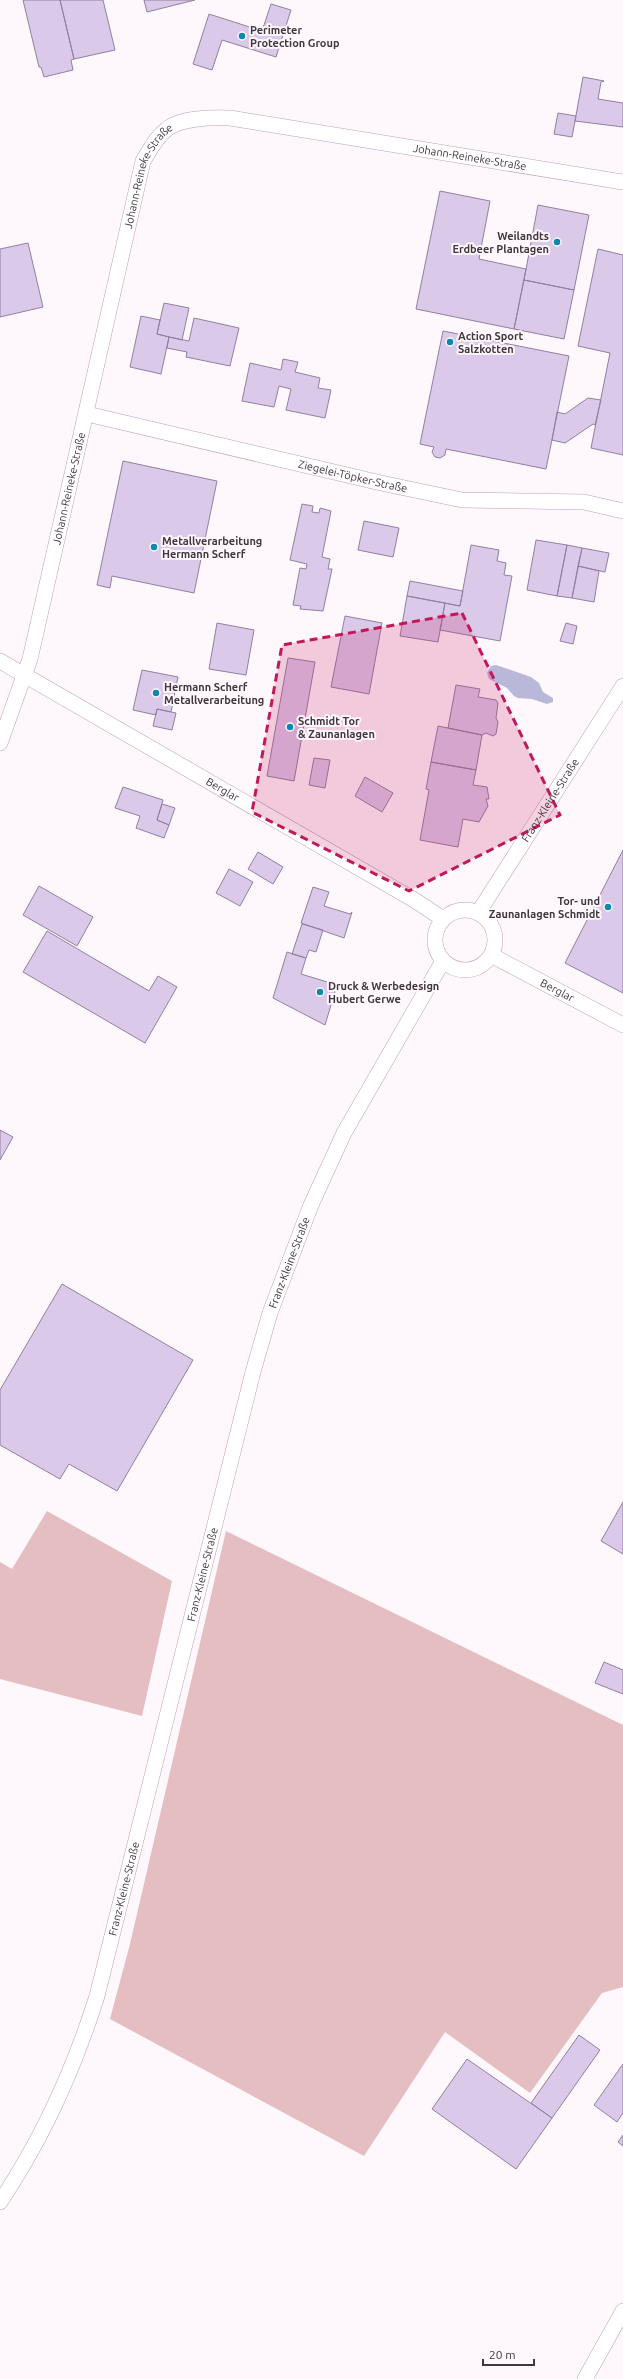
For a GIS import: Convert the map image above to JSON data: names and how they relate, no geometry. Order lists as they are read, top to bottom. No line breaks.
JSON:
{"streets":{"street":["Johann-Reineke-Straße","Ziegelei-Töpker-Straße","Berglar","Franz-Kleine-Straße"]},"crossings":[["Johann-Reineke-Straße","Ziegelei-Töpker-Straße"],["Johann-Reineke-Straße","Berglar"],["Berglar","Franz-Kleine-Straße"]],"places":["Perimeter Protection Group","Weilandts Erdbeer Plantagen","Action Sport Salzkotten","Metallverarbeitung Hermann Scherf","Hermann Scherf Metallverarbeitung","Schmidt Tor & Zaunanlagen","Tor- und Zaunanlagen Schmidt","Druck & Werbedesign Hubert Gerwe"],"scale_bar":"20 m"}
